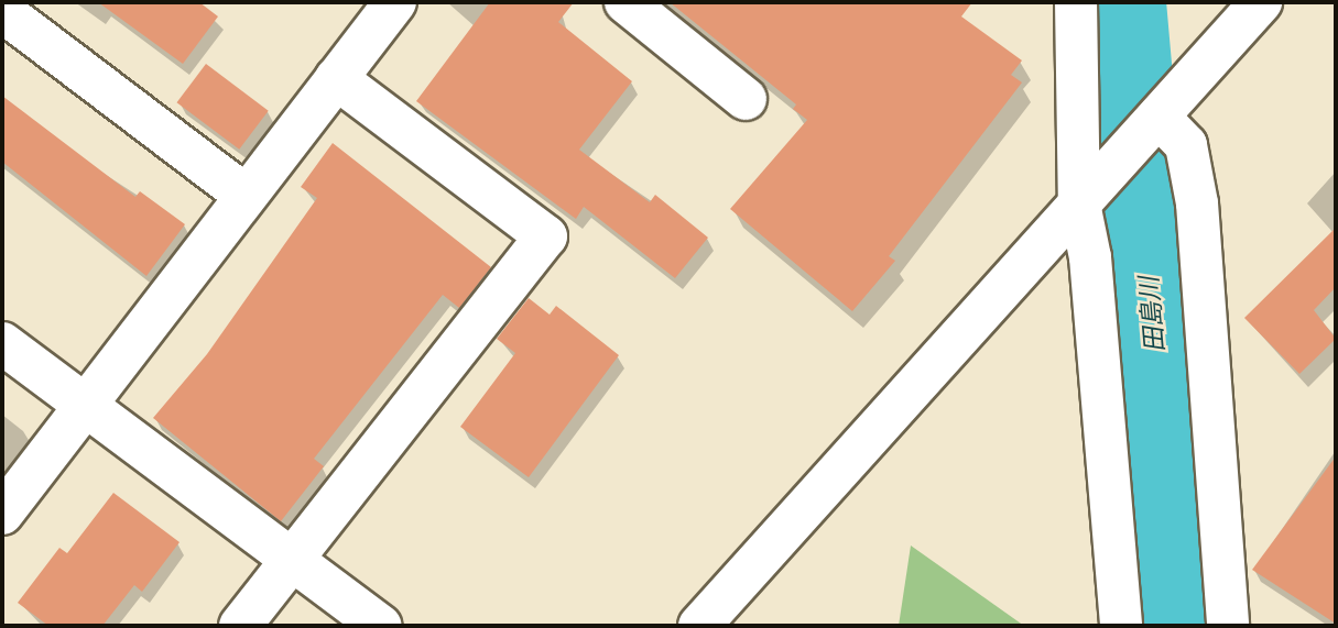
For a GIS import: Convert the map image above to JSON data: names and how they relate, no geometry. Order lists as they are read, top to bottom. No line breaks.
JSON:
{"water":["田島川"]}
